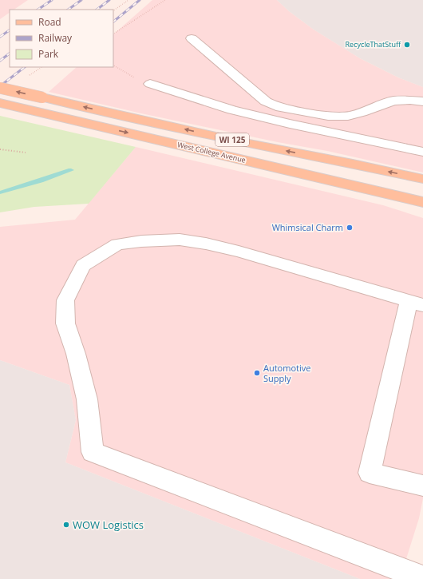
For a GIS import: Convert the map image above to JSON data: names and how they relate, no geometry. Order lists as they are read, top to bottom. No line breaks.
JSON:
{"streets":{"main road":["WI 125","West College Avenue"]},"places":["RecycleThatStuff","Whimsical Charm","Automotive Supply","WOW Logistics"],"legend":["Road","Railway","Park"]}
